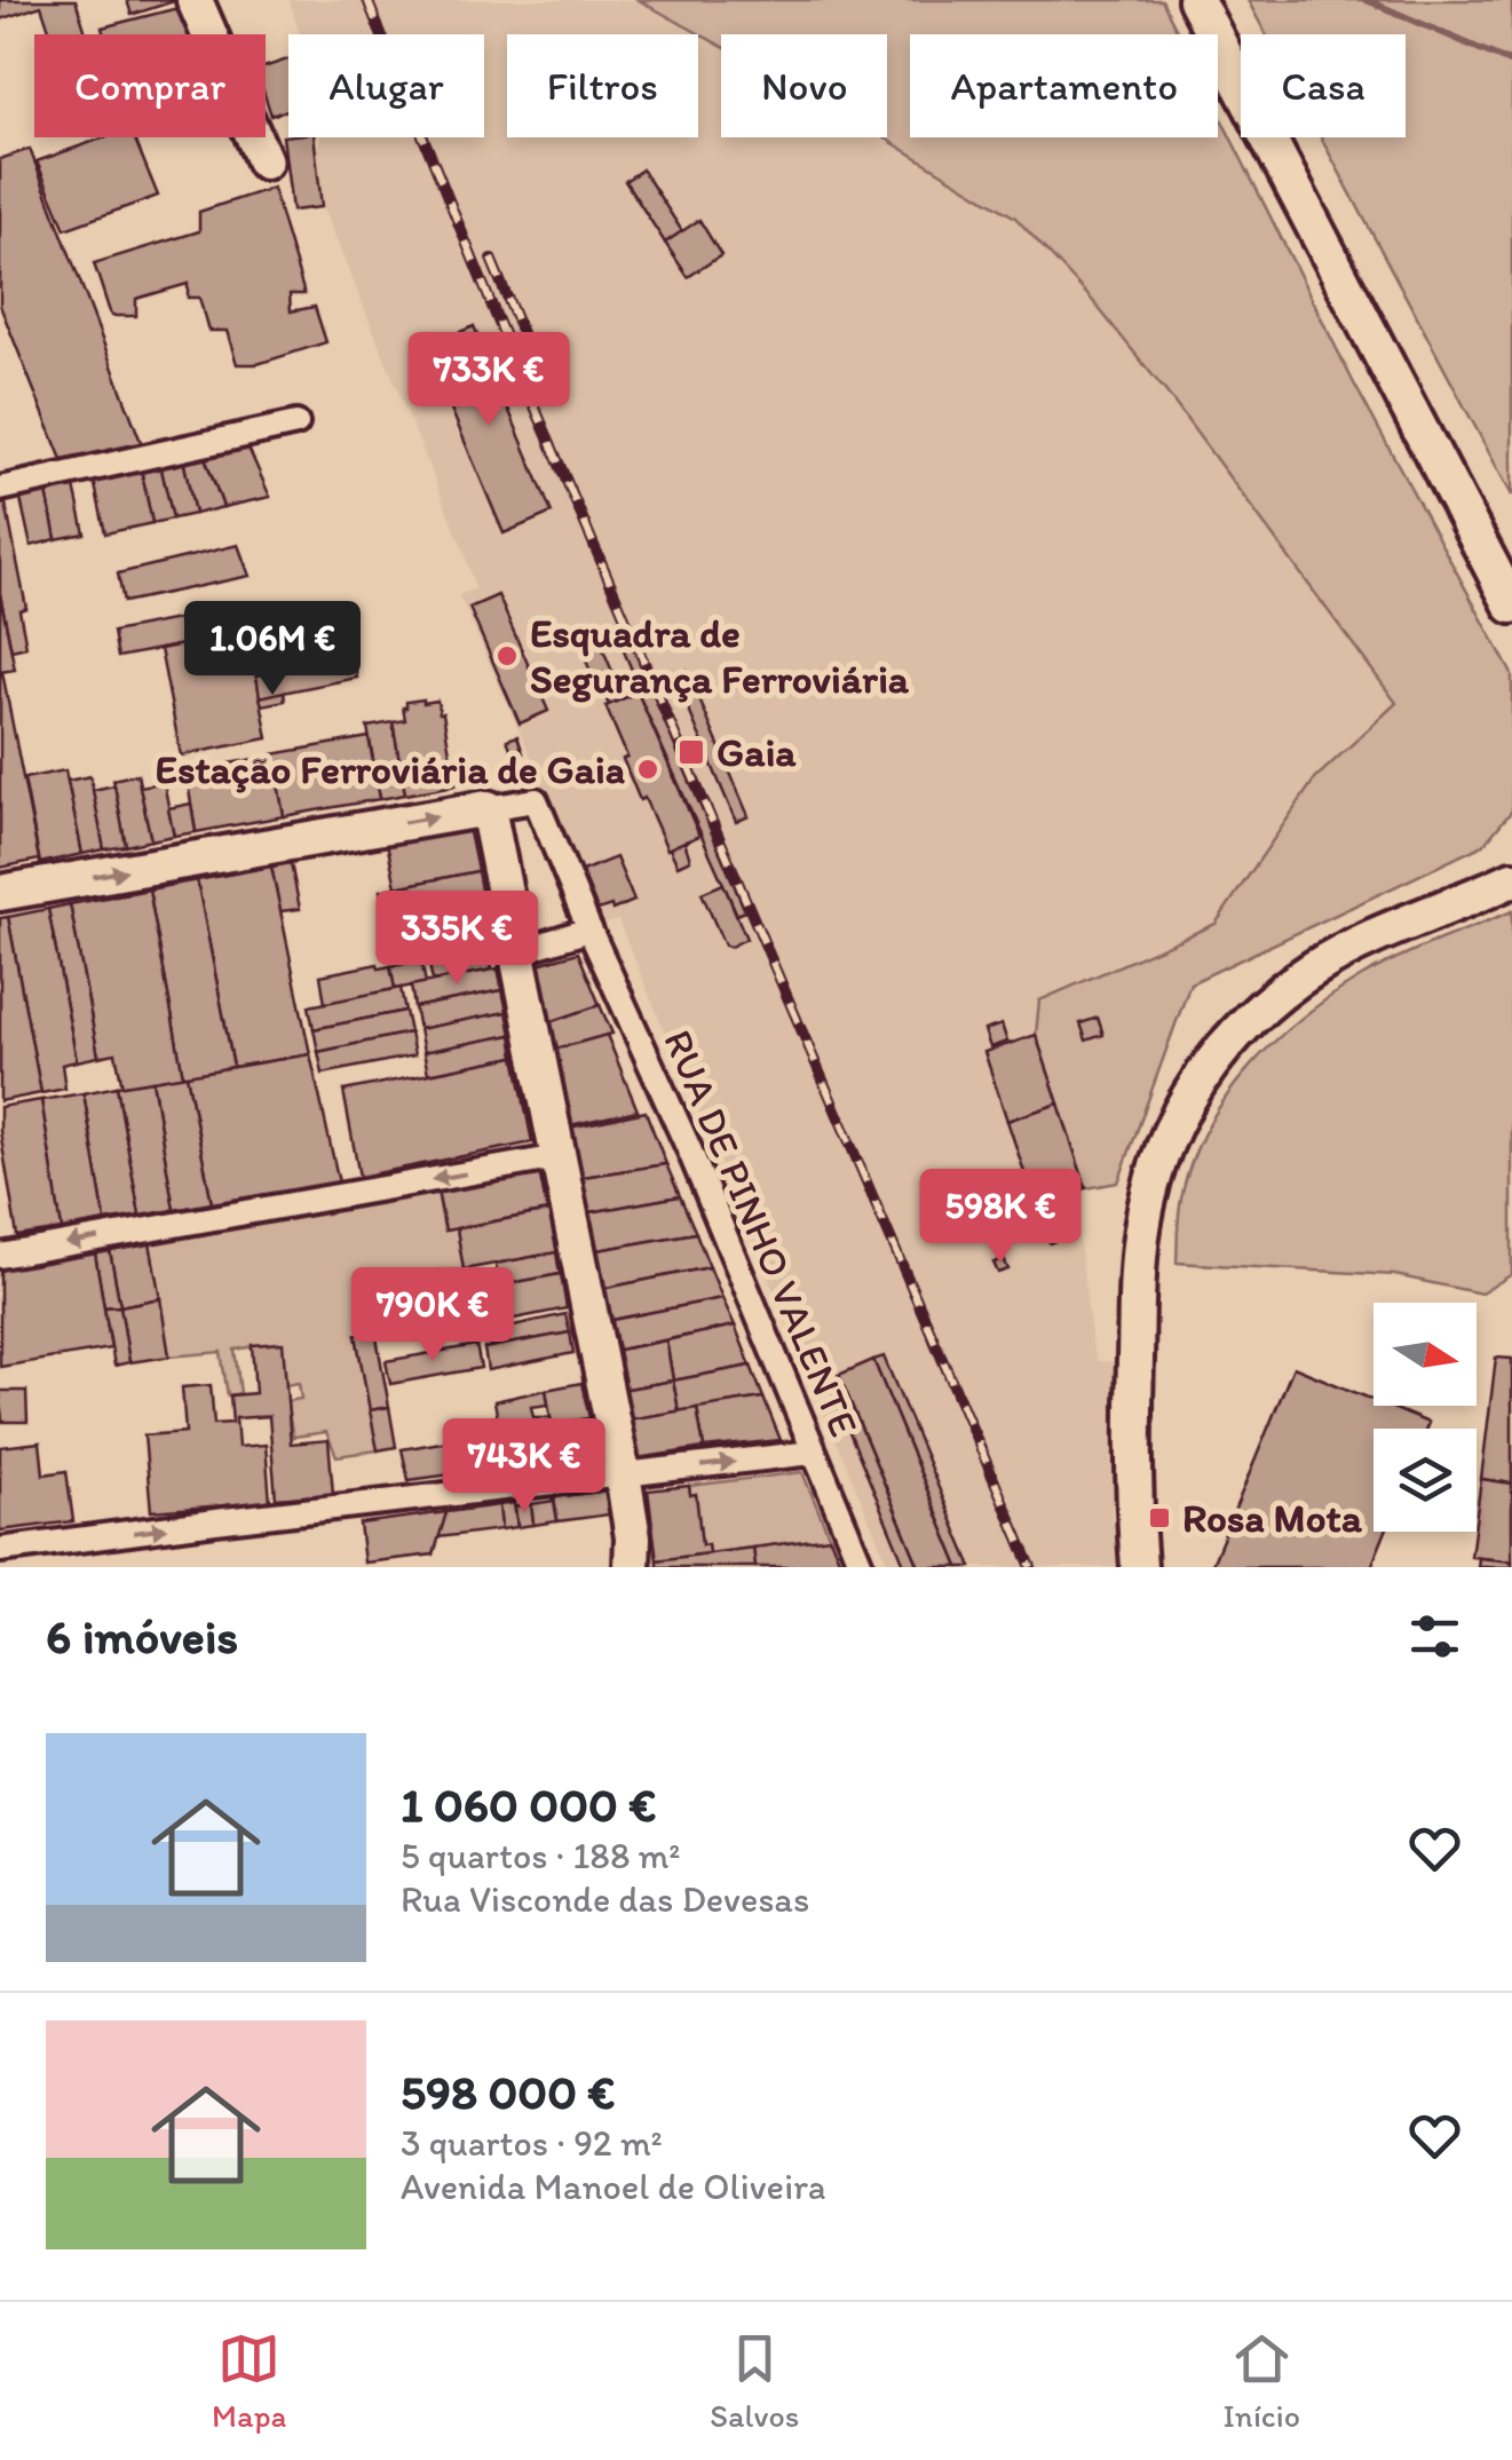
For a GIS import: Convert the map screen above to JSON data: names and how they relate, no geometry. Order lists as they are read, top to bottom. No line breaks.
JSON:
{"streets":{"street":["RUA DE PINHO VALENTE"]},"places":{"other":["Esquadra de Segurança Ferroviária","Estação Ferroviária de Gaia"],"transit":["Gaia","Rosa Mota"]},"north":"right","page":{"chip":["Comprar","Alugar","Filtros","Novo","Apartamento","Casa"],"price":["733K €","1.06M €","335K €","598K €","790K €","743K €"],"heading":"6 imóveis","list":[{"name":"1 060 000 €","note":"5 quartos · 188 m² · Rua Visconde das Devesas"},{"name":"598 000 €","note":"3 quartos · 92 m² · Avenida Manoel de Oliveira"}],"tabs":["Mapa","Salvos","Início"]}}
